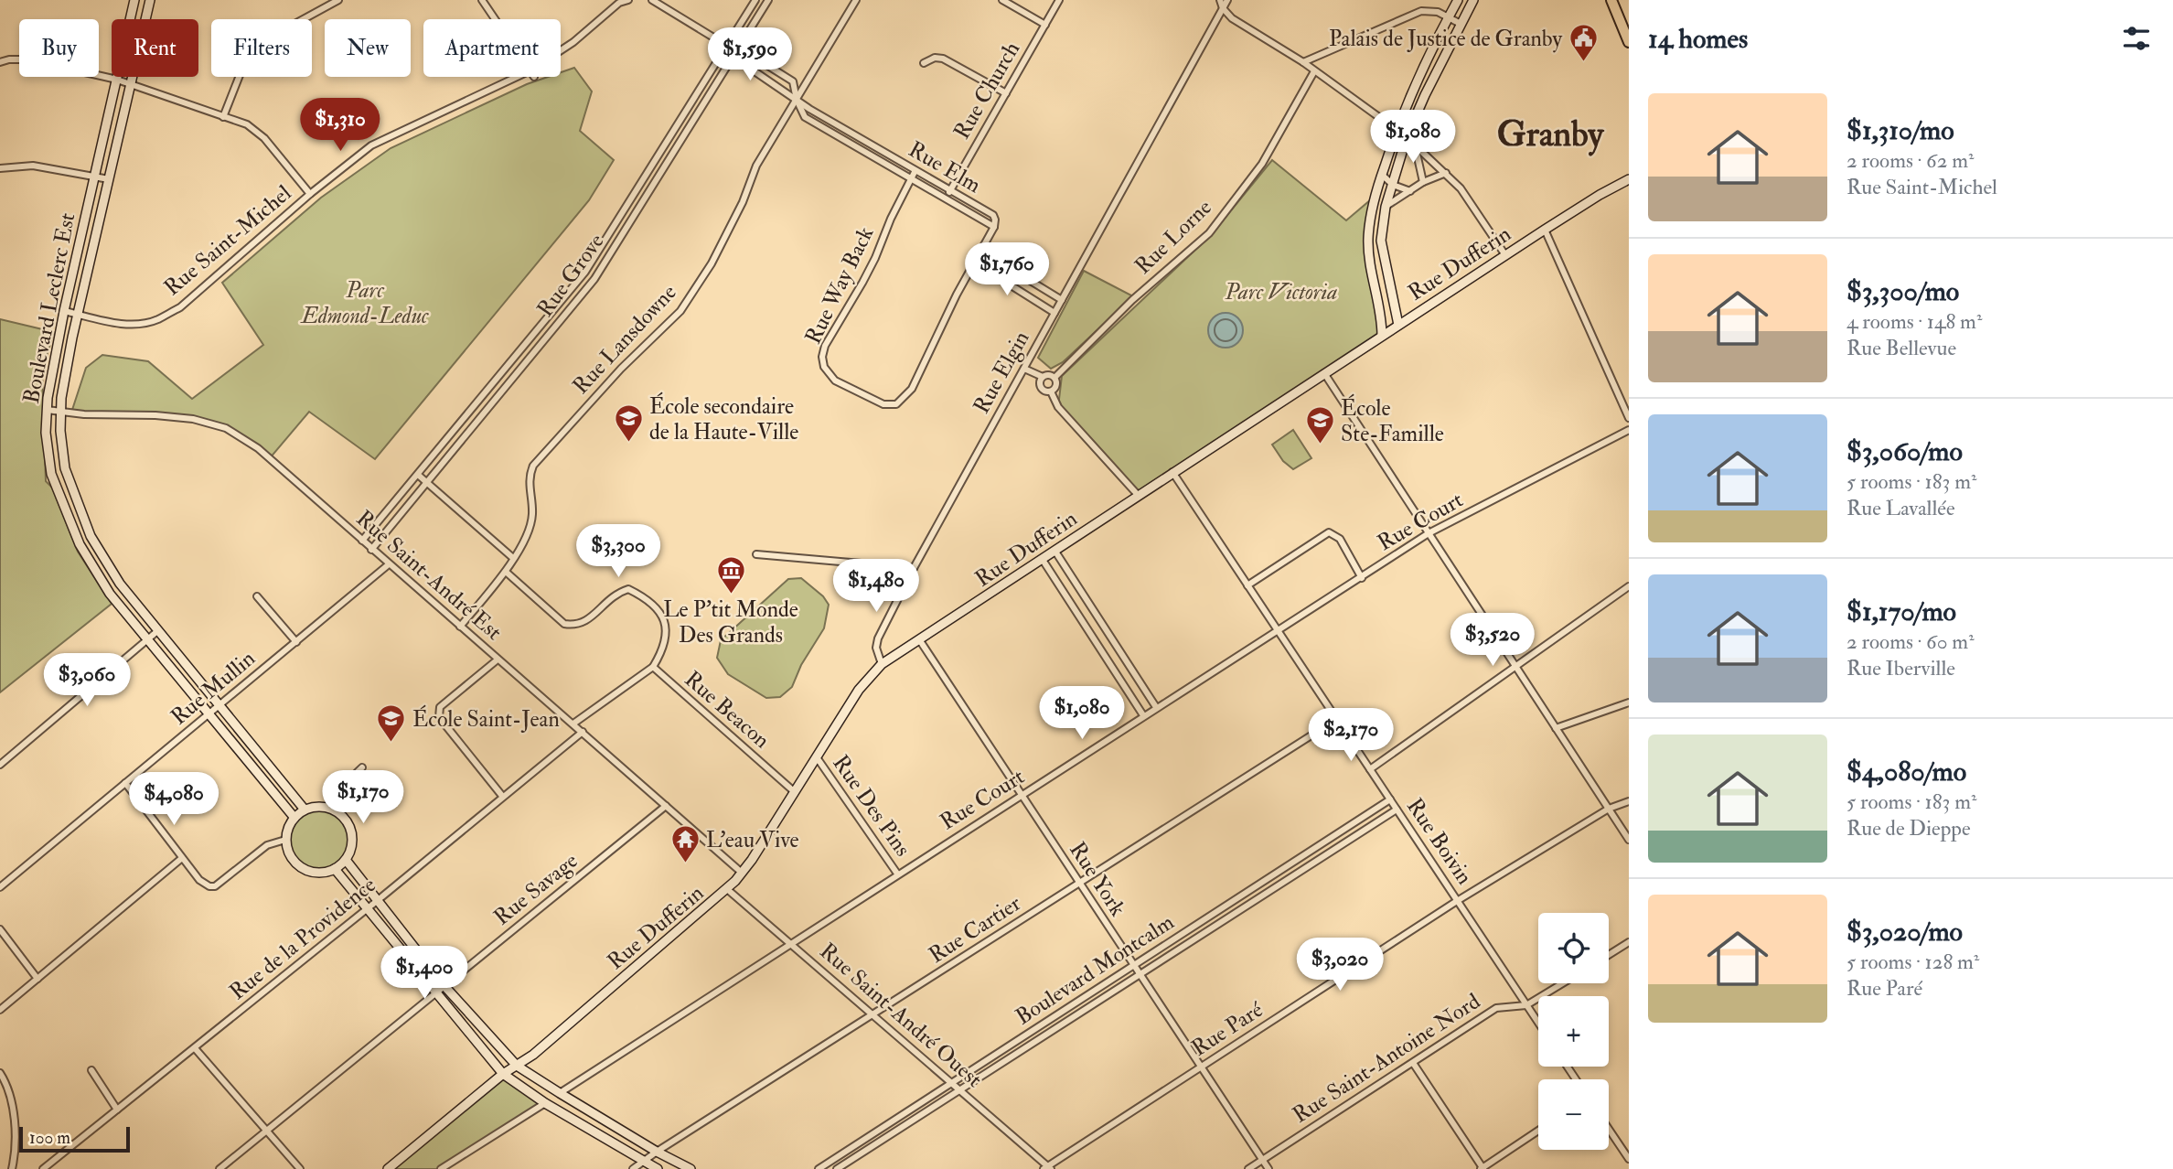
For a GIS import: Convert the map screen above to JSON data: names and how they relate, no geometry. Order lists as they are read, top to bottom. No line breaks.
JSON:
{"streets":{"street":["Rue Church","Rue Elm","Rue Lorne","Rue Saint-Michel","Rue Dufferin","Rue Grove","Rue Way Back","Boulevard Leclerc Est","Rue Lansdowne","Rue Elgin","Rue Court","Rue Saint-André Est","Rue Mullin","Rue Beacon","Rue Des Pins","Rue Boivin","Rue York","Rue Savage","Rue Cartier","Rue de la Providence","Boulevard Montcalm","Rue Saint-André Ouest","Rue Paré","Rue Saint-Antoine Nord"]},"crossings":[["Rue Church","Rue Elm"],["Rue Elm","Rue Grove"],["Rue Elm","Rue Way Back"],["Rue Elm","Rue Lansdowne"],["Rue Saint-Michel","Boulevard Leclerc Est"],["Rue Dufferin","Rue Elgin"],["Rue Dufferin","Rue Saint-André Est"],["Rue Dufferin","Rue Beacon"],["Rue Dufferin","Rue Des Pins"],["Rue Dufferin","Rue Boivin"],["Rue Dufferin","Rue York"],["Rue Dufferin","Rue Saint-André Ouest"],["Rue Grove","Rue Saint-André Est"],["Boulevard Leclerc Est","Rue Saint-André Est"],["Boulevard Leclerc Est","Rue Mullin"],["Rue Lansdowne","Rue Saint-André Est"],["Rue Court","Rue Des Pins"],["Rue Court","Rue Boivin"],["Rue Court","Rue York"],["Rue Court","Rue Saint-André Ouest"],["Rue Saint-André Est","Rue Mullin"],["Rue Saint-André Est","Rue Beacon"],["Rue Saint-André Est","Rue Savage"],["Rue Saint-André Est","Rue de la Providence"],["Rue Boivin","Rue Cartier"],["Rue Boivin","Boulevard Montcalm"],["Rue Boivin","Rue Paré"],["Rue Boivin","Rue Saint-Antoine Nord"],["Rue York","Rue Cartier"],["Rue York","Boulevard Montcalm"],["Rue York","Rue Paré"],["Rue York","Rue Saint-Antoine Nord"],["Rue Cartier","Rue Saint-André Ouest"],["Boulevard Montcalm","Rue Saint-André Ouest"],["Rue Saint-André Ouest","Rue Paré"]],"districts":["Granby"],"parks":["Parc Edmond-Leduc","Parc Victoria"],"places":{"public building":["Palais de Justice de Granby"],"school or university":["École secondaire de la Haute-Ville","École Ste-Famille","École Saint-Jean"],"museum":["Le P’tit Monde Des Grands"],"temple":["L'eau Vive"]},"scale_bar":"100 m","page":{"heading":"14 homes","chip":["Buy","Rent","Filters","New","Apartment"],"price":["$1,590","$1,310","$1,080","$1,760","$3,300","$1,480","$3,520","$3,060","$1,080","$2,170","$1,170","$4,080","$3,020","$1,400"],"list":[{"name":"$1,310/mo","note":"2 rooms · 62 m² · Rue Saint-Michel"},{"name":"$3,300/mo","note":"4 rooms · 148 m² · Rue Bellevue"},{"name":"$3,060/mo","note":"5 rooms · 183 m² · Rue Lavallée"},{"name":"$1,170/mo","note":"2 rooms · 60 m² · Rue Iberville"},{"name":"$4,080/mo","note":"5 rooms · 183 m² · Rue de Dieppe"},{"name":"$3,020/mo","note":"5 rooms · 128 m² · Rue Paré"}],"map_buttons":["+","−"],"scale":"100 m"}}
